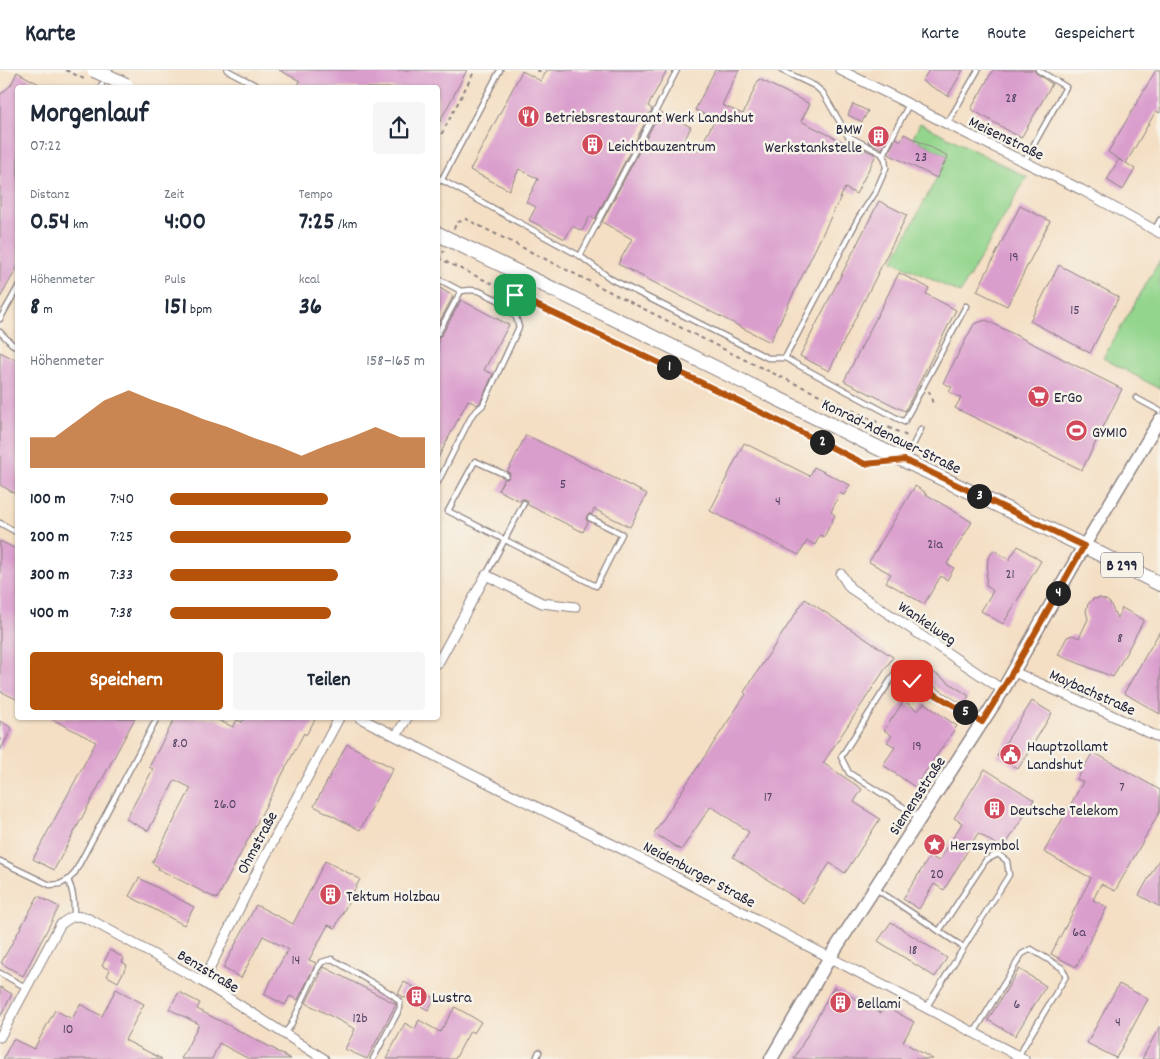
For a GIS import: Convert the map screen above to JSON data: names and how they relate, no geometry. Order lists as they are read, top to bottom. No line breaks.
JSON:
{"streets":{"main road":["Konrad-Adenauer-Straße","B 299","Siemensstraße"],"street":["Meisenstraße","Wankelweg","Maybachstraße","Ohmstraße","Neidenburger Straße","Benzstraße"]},"crossings":[["Konrad-Adenauer-Straße","Siemensstraße"],["Wankelweg","Siemensstraße"],["Maybachstraße","Siemensstraße"],["Siemensstraße","Neidenburger Straße"],["Ohmstraße","Benzstraße"]],"places":{"restaurant":["Betriebsrestaurant Werk Landshut"],"building":["BMW Werkstankstelle","Leichtbauzentrum","Deutsche Telekom","Tektum Holzbau","Lustra","Bellami"],"supermarket":["ErGo"],"sports":["GYM10"],"public building":["Hauptzollamt Landshut"],"place":["Herzsymbol"]},"house_numbers":["28","23","19","15","5","4","21a","21","8","8.0","19","7","17","26.0","20","6a","18","14","6","12b","4","10"],"page":{"header":"Karte","nav":["Karte","Route","Gespeichert"],"heading":["Morgenlauf","07:22"],"stats":[["Distanz","0.54 km"],["Zeit","4:00"],["Tempo","7:25 /km"],["Höhenmeter","8 m"],["Puls","151 bpm"],["kcal","36"]],"chart":["Höhenmeter","158–165 m"],"pins":["1","2","3","4","5"],"list":[{"name":"100 m","note":"7:40"},{"name":"200 m","note":"7:25"},{"name":"300 m","note":"7:33"},{"name":"400 m","note":"7:38"}],"buttons":["Speichern","Teilen"]}}
